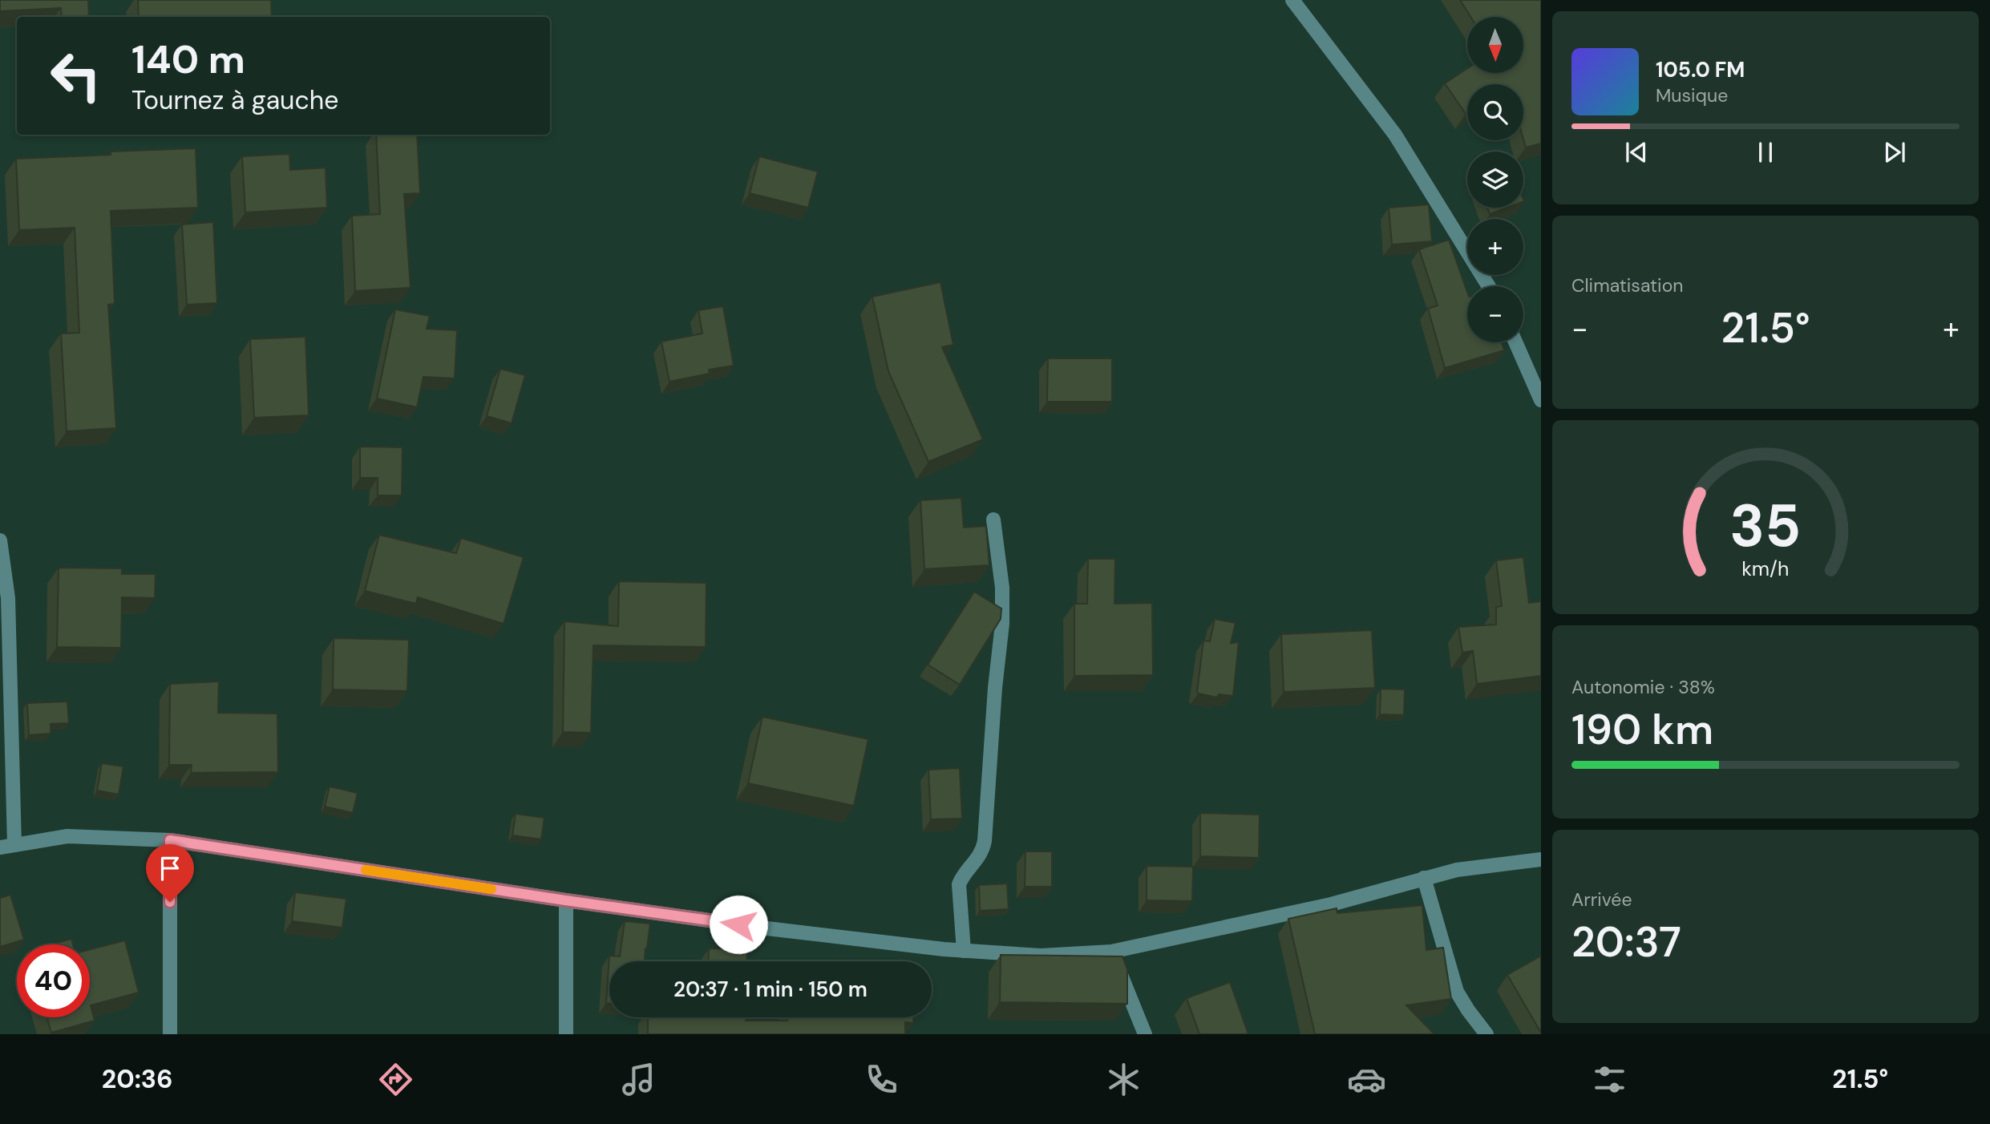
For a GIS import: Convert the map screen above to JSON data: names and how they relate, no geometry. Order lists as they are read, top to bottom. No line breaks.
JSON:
{"north":"bottom","page":{"map_buttons":["+","−"],"turn":["140 m","Tournez à gauche"],"song":["105.0 FM","Musique"],"tile":["Climatisation",["Autonomie · 38%","190 km"],["Arrivée","20:37"]],"heat":["−","21.5°","+"],"limit":"40","trip":"20:37 · 1 min · 150 m","tabs":["20:36","21.5°"],"gauge":["35","km/h"]}}
